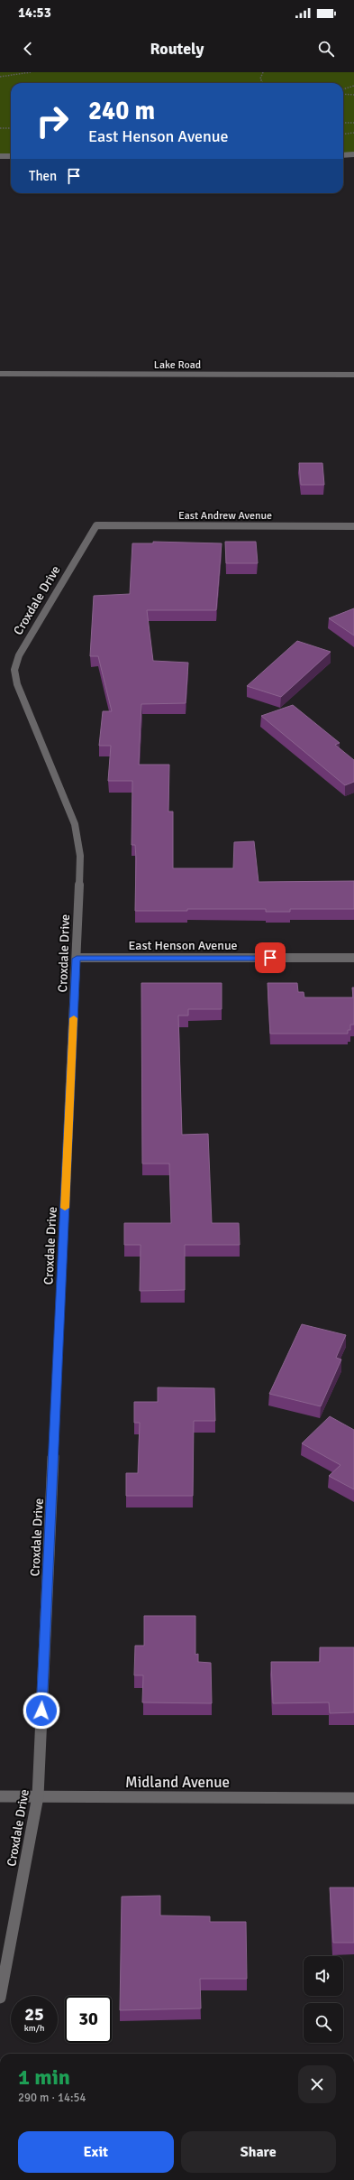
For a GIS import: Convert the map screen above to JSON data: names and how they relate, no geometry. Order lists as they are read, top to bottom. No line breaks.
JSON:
{"streets":{"street":["Lake Road","East Andrew Avenue","Croxdale Drive","East Henson Avenue","Midland Avenue"]},"crossings":[["East Andrew Avenue","Croxdale Drive"],["Croxdale Drive","East Henson Avenue"],["Croxdale Drive","Midland Avenue"]],"page":{"status":"14:53","header":"Routely","turn":["240 m","East Henson Avenue"],"then":"Then","speed":"25 km/h","limit":"30","heading":["1 min","290 m · 14:54"],"buttons":["Exit","Share"]}}
